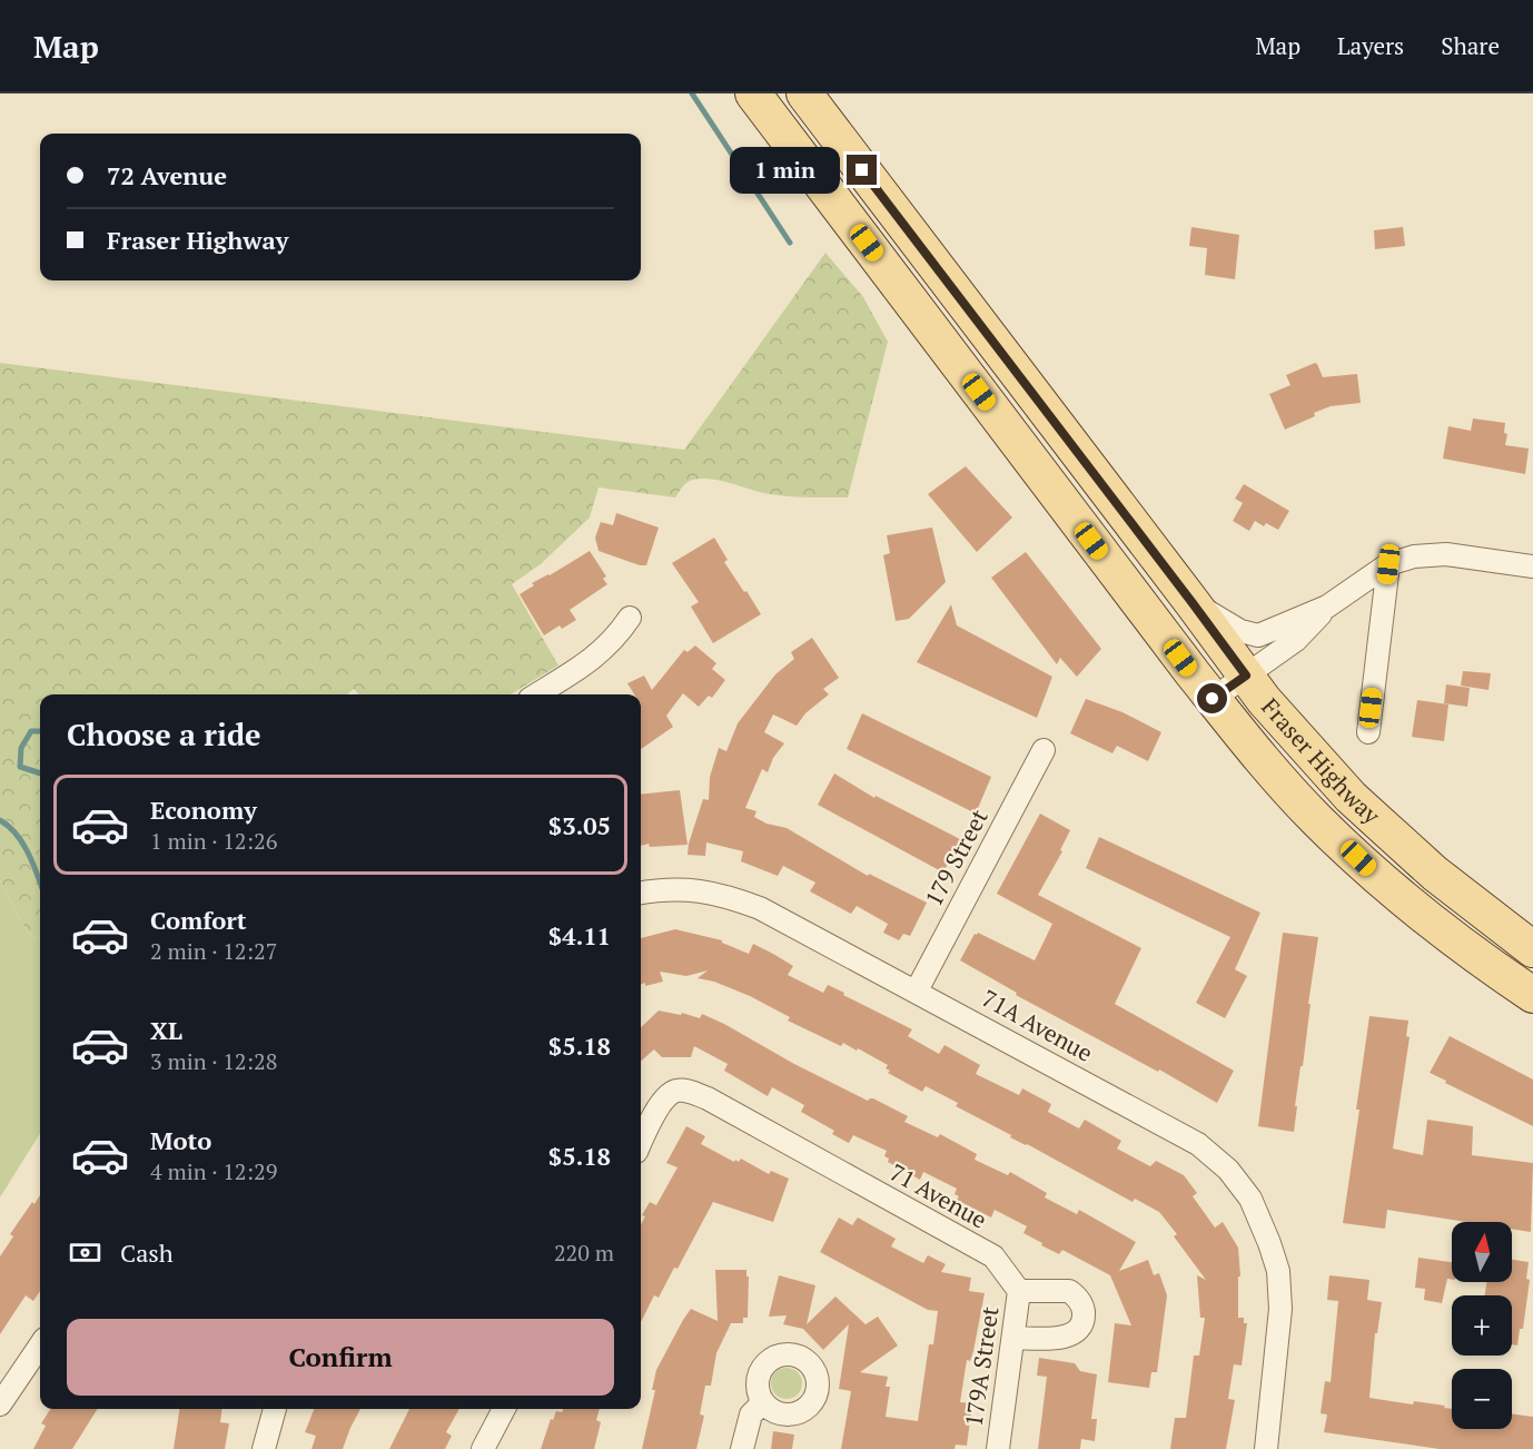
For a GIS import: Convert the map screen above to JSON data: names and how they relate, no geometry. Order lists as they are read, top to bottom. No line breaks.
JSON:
{"streets":{"main road":["Fraser Highway"],"street":["179 Street","71A Avenue","71 Avenue","179A Street"]},"crossings":[["179 Street","71A Avenue"],["71 Avenue","179A Street"]],"north":"top","page":{"header":"Map","nav":["Map","Layers","Share"],"banner":["72 Avenue","Fraser Highway"],"bubble":"1 min","heading":"Choose a ride","list":[{"name":"Economy","note":"1 min · 12:26","value":"$3.05"},{"name":"Comfort","note":"2 min · 12:27","value":"$4.11"},{"name":"XL","note":"3 min · 12:28","value":"$5.18"},{"name":"Moto","note":"4 min · 12:29","value":"$5.18"}],"pay":["Cash","220 m"],"map_buttons":["+","−"],"buttons":"Confirm"}}
